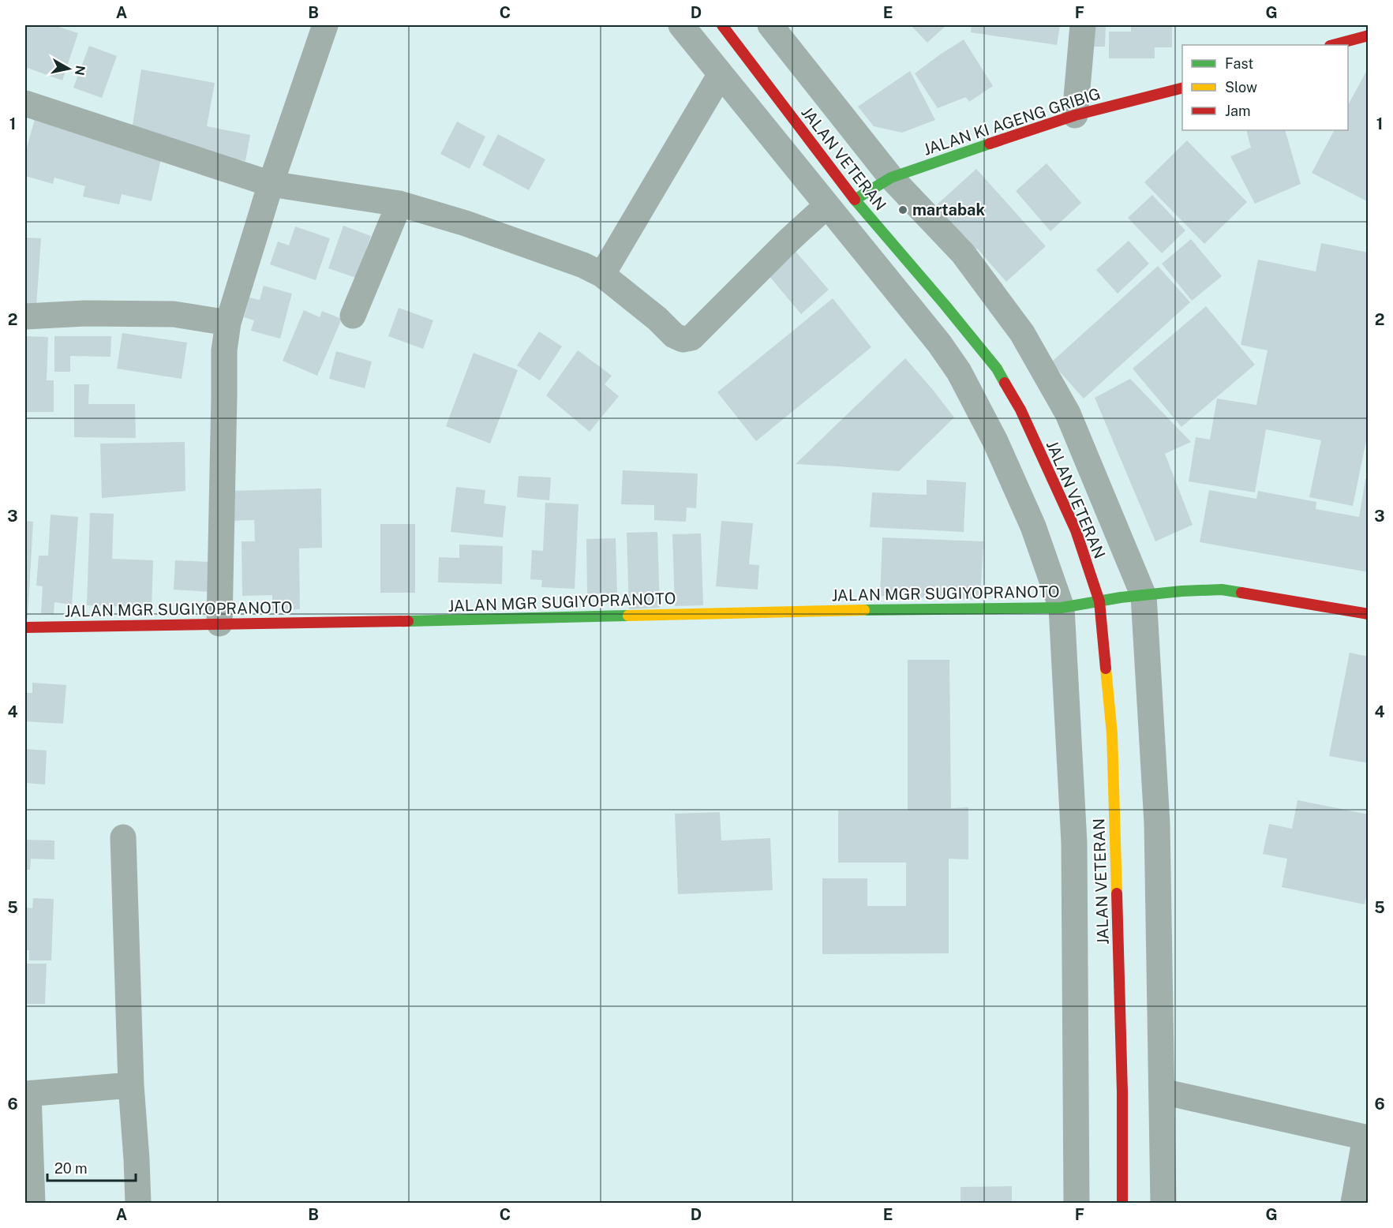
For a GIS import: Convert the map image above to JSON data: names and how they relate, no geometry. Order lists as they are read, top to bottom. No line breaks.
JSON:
{"streets":{"main road":["JALAN KI AGENG GRIBIG","JALAN VETERAN","JALAN MGR SUGIYOPRANOTO"]},"crossings":[["JALAN KI AGENG GRIBIG","JALAN VETERAN"],["JALAN VETERAN","JALAN MGR SUGIYOPRANOTO"]],"places":["martabak"],"legend":["Fast","Slow","Jam"],"scale_bar":"20 m","north":"right","grid":{"columns":["A","B","C","D","E","F","G"],"rows":["1","2","3","4","5","6"]}}
